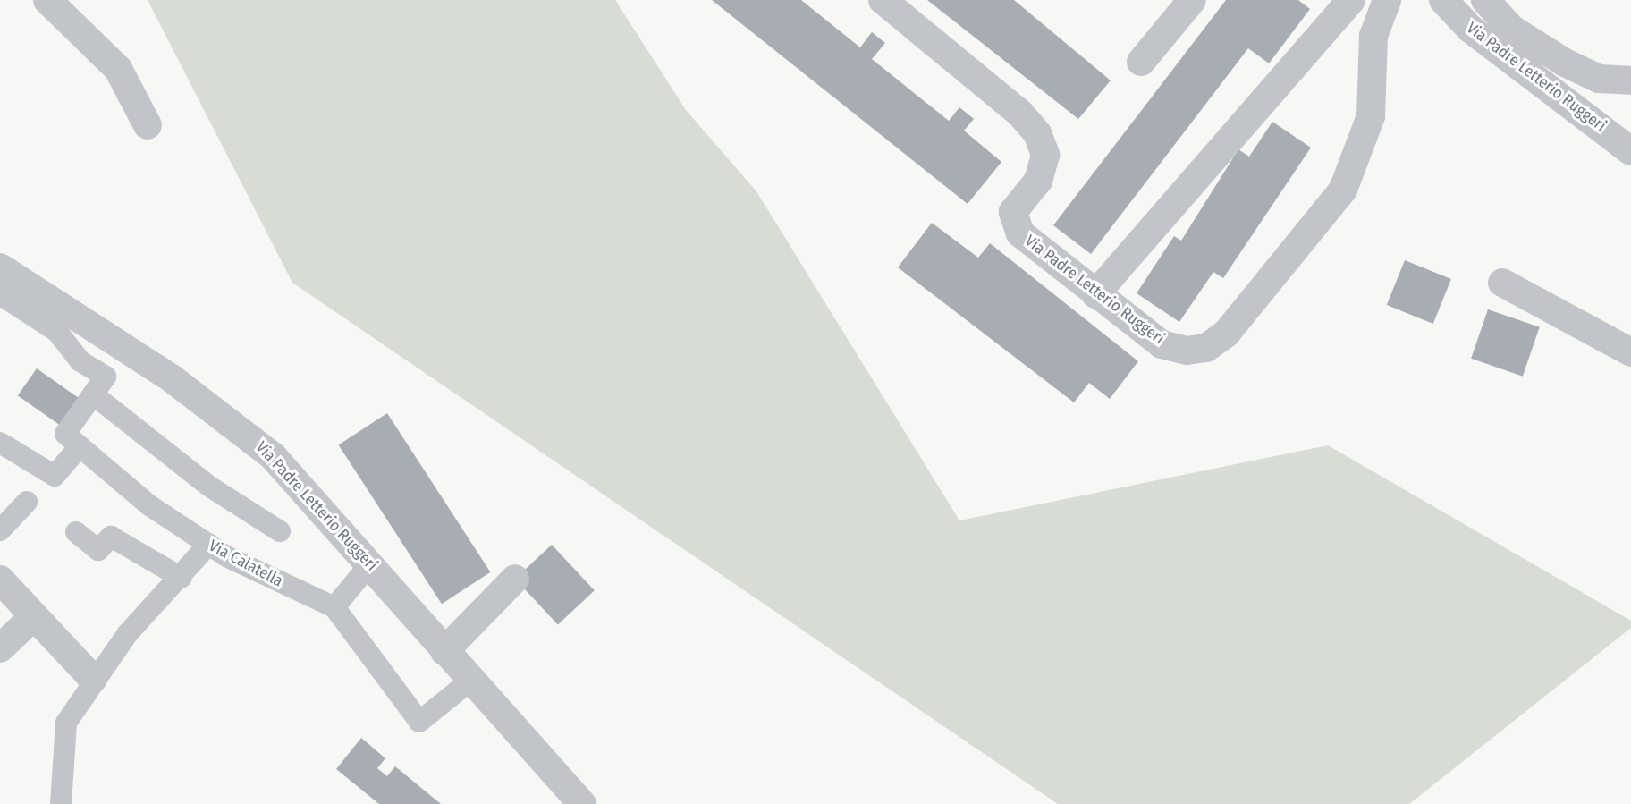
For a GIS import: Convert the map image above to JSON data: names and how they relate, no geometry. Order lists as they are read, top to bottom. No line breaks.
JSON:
{"streets":{"street":["Via Padre Letterio Ruggeri","Via Calatella"]},"crossings":[["Via Padre Letterio Ruggeri","Via Calatella"]]}
